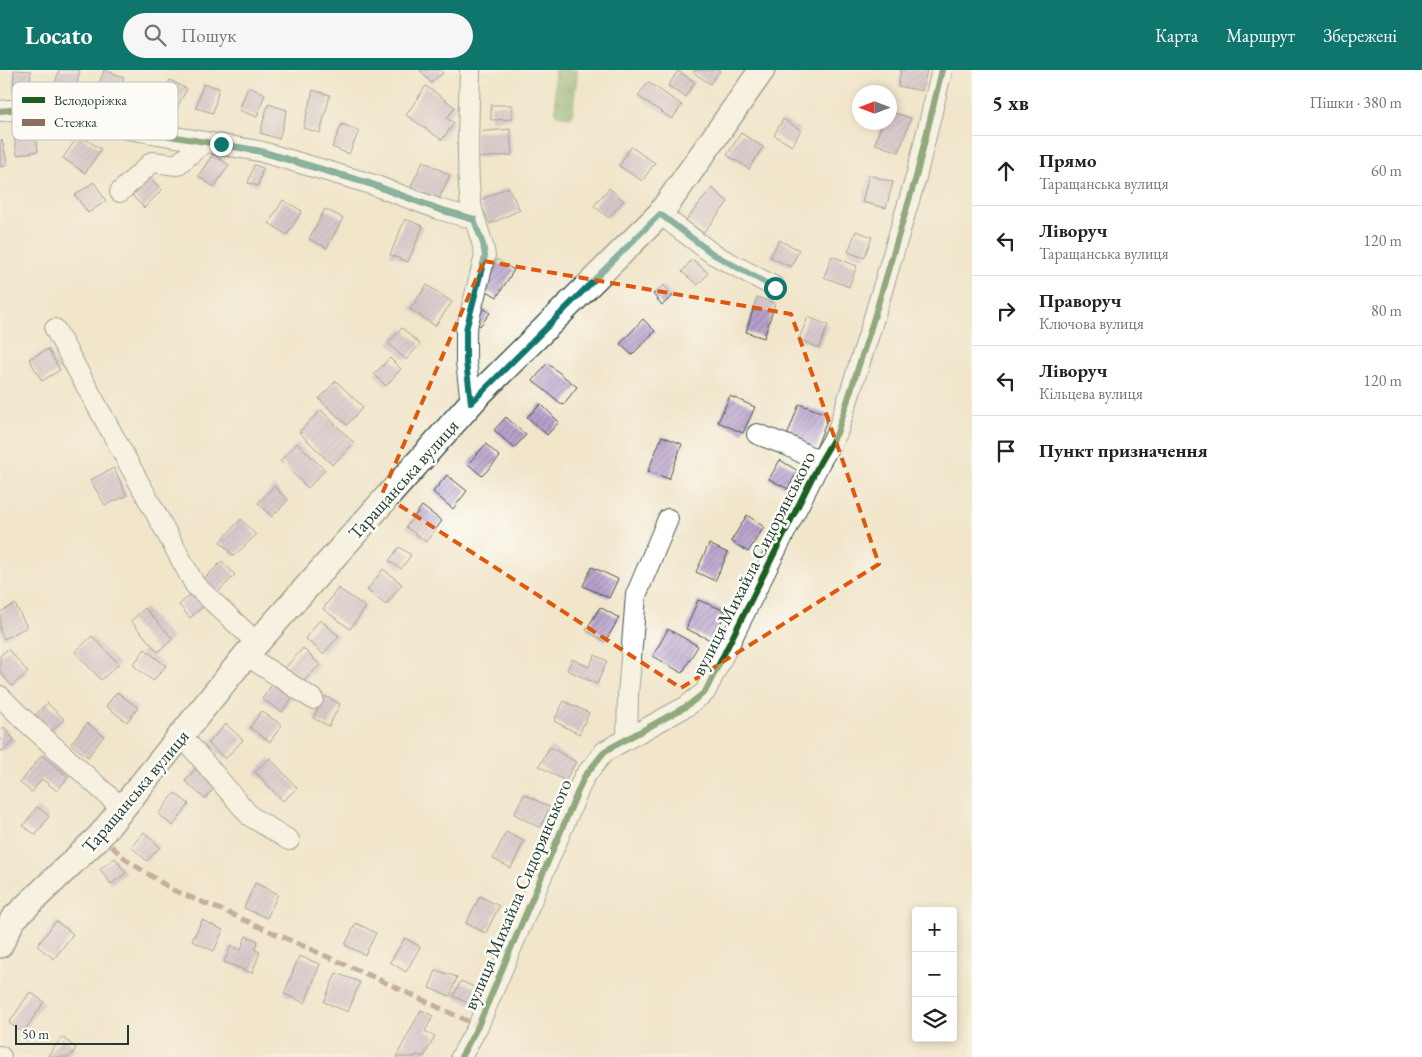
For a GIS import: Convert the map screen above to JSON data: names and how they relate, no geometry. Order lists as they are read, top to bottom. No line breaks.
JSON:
{"streets":{"main road":["Таращанська вулиця"],"street":["вулиця Михайла Сидорянського"]},"legend":["Велодоріжка","Стежка"],"scale_bar":"50 m","north":"left","page":{"header":"Locato","search":"Пошук","nav":["Карта","Маршрут","Збережені"],"heading":["5 хв","Пішки · 380 m"],"list":[["Прямо","Таращанська вулиця","60 m"],["Ліворуч","Таращанська вулиця","120 m"],["Праворуч","Ключова вулиця","80 m"],["Ліворуч","Кільцева вулиця","120 m"],"Пункт призначення"],"map_buttons":["+","−"],"scale":"50 m"}}
